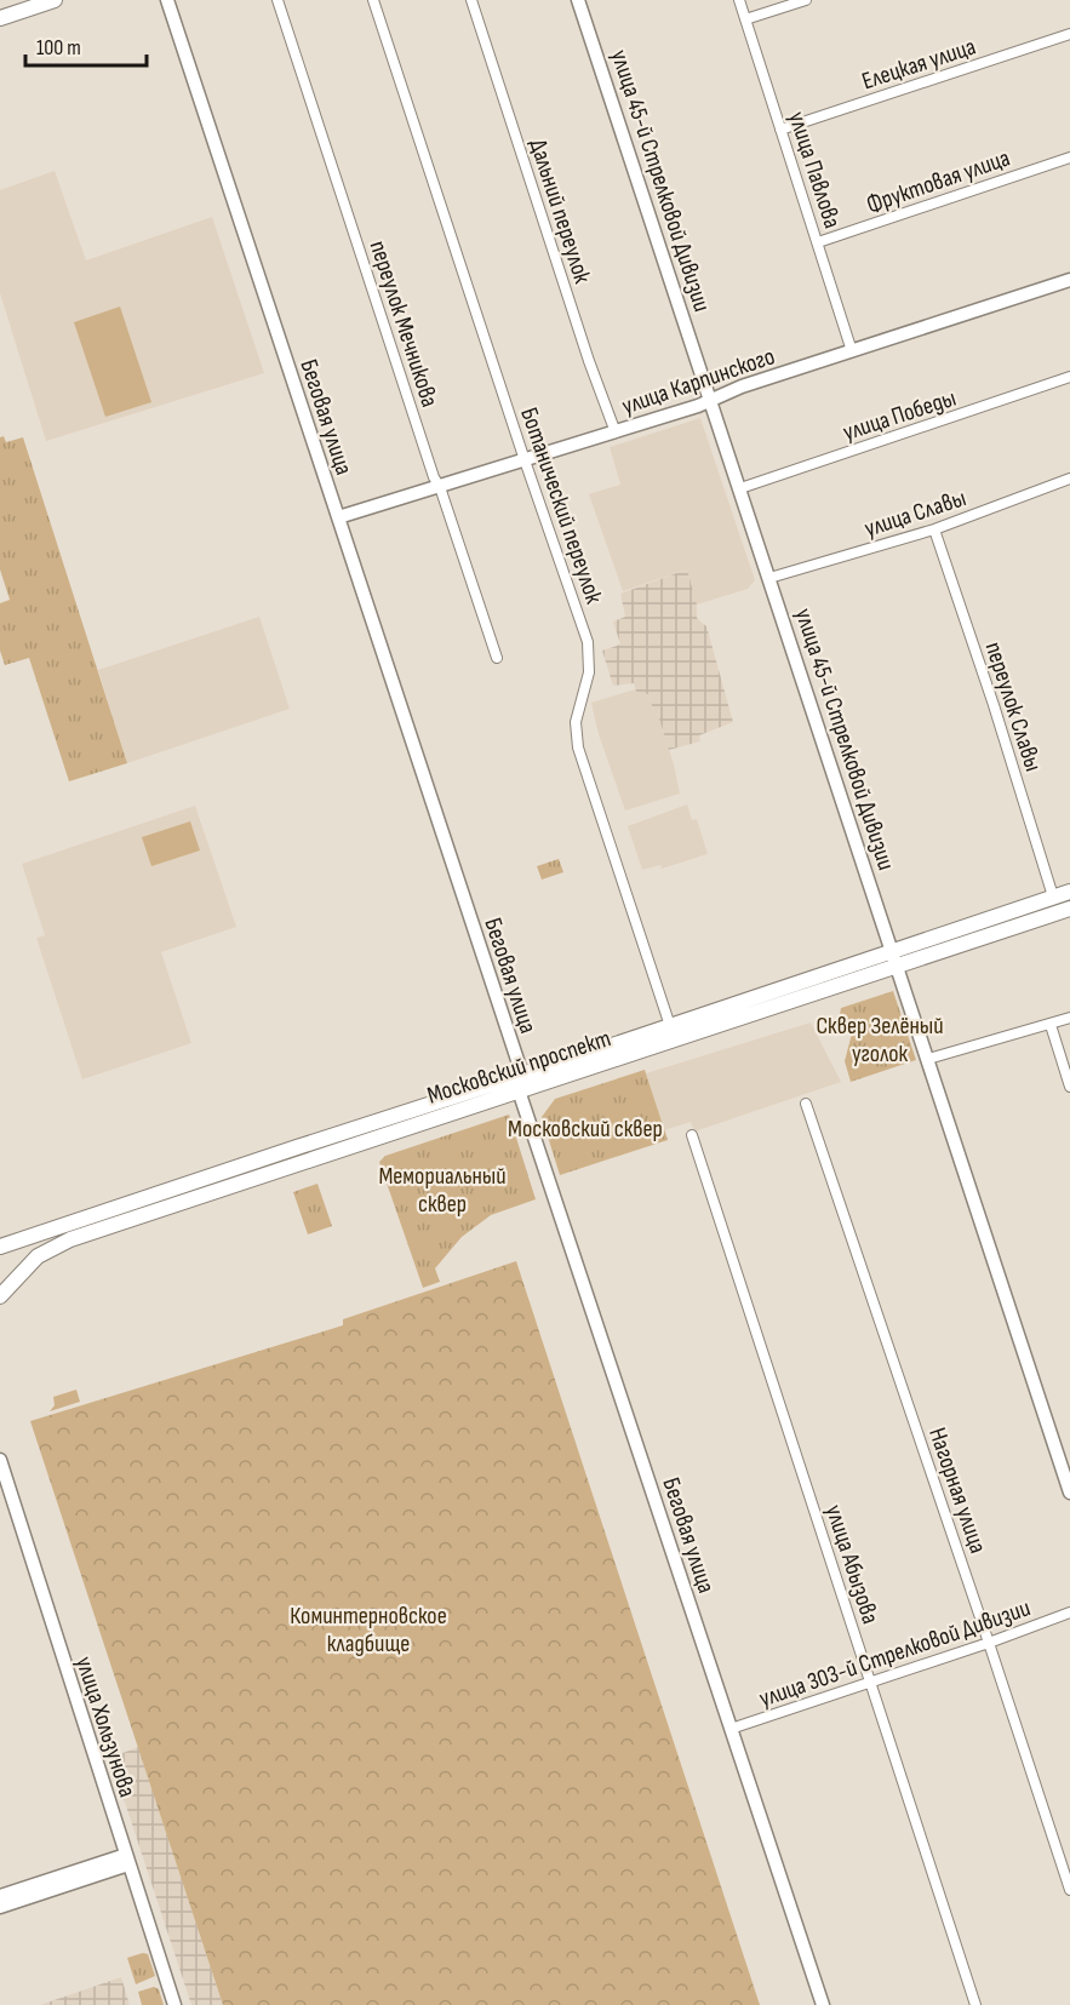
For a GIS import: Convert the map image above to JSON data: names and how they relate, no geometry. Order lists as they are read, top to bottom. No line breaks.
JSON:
{"streets":{"main road":["Московский проспект"],"street":["Елецкая улица","улица Павлова","улица 45-й Стрелковой Дивизии","Фруктовая улица","Дальний переулок","переулок Мечникова","улица Карпинского","улица Победы","Беговая улица","Ботанический переулок","улица Славы","переулок Славы","Нагорная улица","улица Абызова","улица 303-й Стрелковой Дивизии","улица Хользунова"]},"crossings":[["Елецкая улица","улица Павлова"],["улица Павлова","Фруктовая улица"],["улица Павлова","улица Карпинского"],["улица 45-й Стрелковой Дивизии","улица Карпинского"],["улица 45-й Стрелковой Дивизии","улица Победы"],["улица 45-й Стрелковой Дивизии","улица Славы"],["улица 45-й Стрелковой Дивизии","Московский проспект"],["Дальний переулок","улица Карпинского"],["переулок Мечникова","улица Карпинского"],["улица Карпинского","Беговая улица"],["улица Карпинского","Ботанический переулок"],["Беговая улица","Московский проспект"],["Беговая улица","улица 303-й Стрелковой Дивизии"],["Ботанический переулок","Московский проспект"],["улица Славы","переулок Славы"],["переулок Славы","Московский проспект"],["Нагорная улица","улица 303-й Стрелковой Дивизии"],["улица Абызова","улица 303-й Стрелковой Дивизии"]],"parks":["Сквер Зелёный уголок","Московский сквер","Мемориальный сквер","Коминтерновское кладбище"],"scale_bar":"100 m"}
